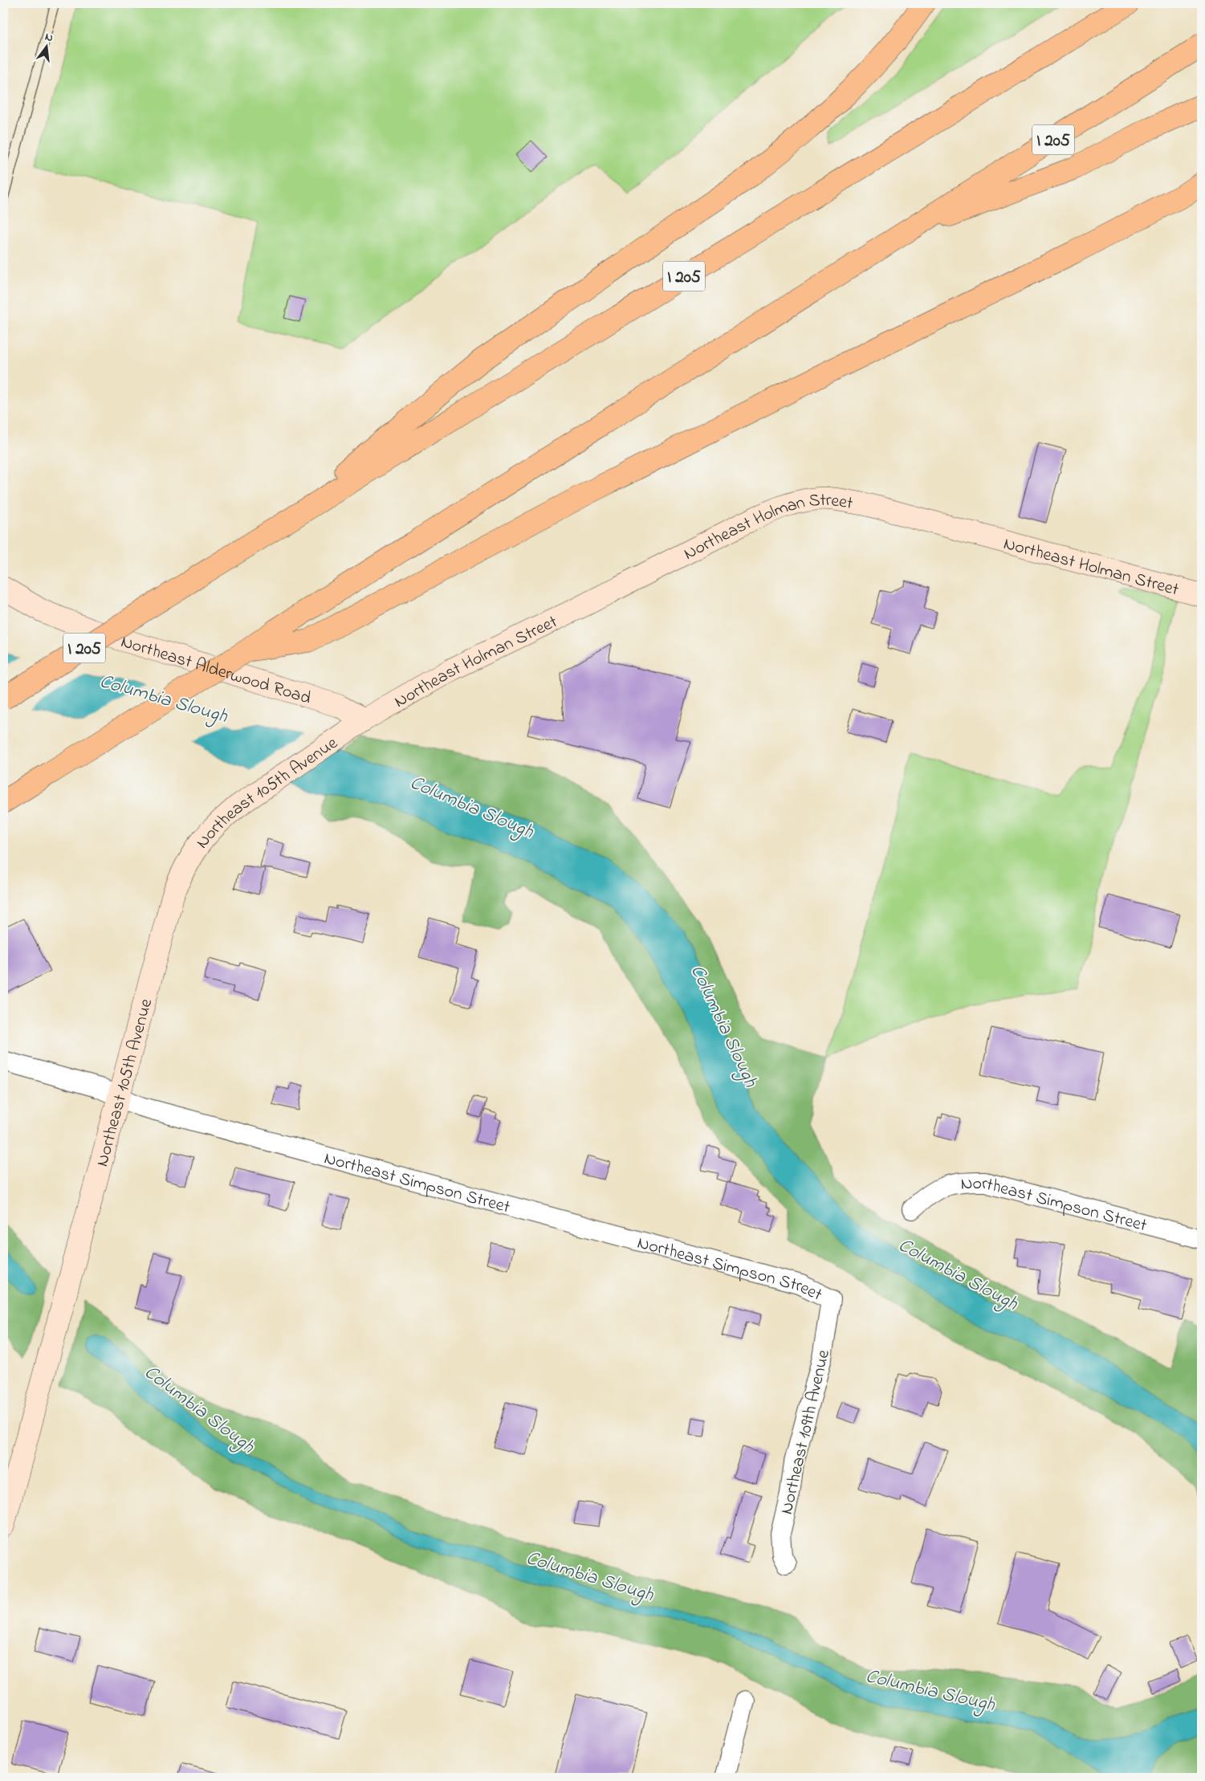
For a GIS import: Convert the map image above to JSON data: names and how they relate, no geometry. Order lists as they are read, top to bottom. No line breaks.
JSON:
{"streets":{"highway":["I 205"],"street":["Northeast Holman Street","Northeast Alderwood Road","Northeast 105th Avenue","Northeast Simpson Street","Northeast 109th Avenue"]},"crossings":[["Northeast Holman Street","Northeast Alderwood Road"],["Northeast Holman Street","Northeast 105th Avenue"],["Northeast Alderwood Road","Northeast 105th Avenue"],["Northeast 105th Avenue","Northeast Simpson Street"],["Northeast Simpson Street","Northeast 109th Avenue"]],"water":["Columbia Slough"],"north":"top"}
